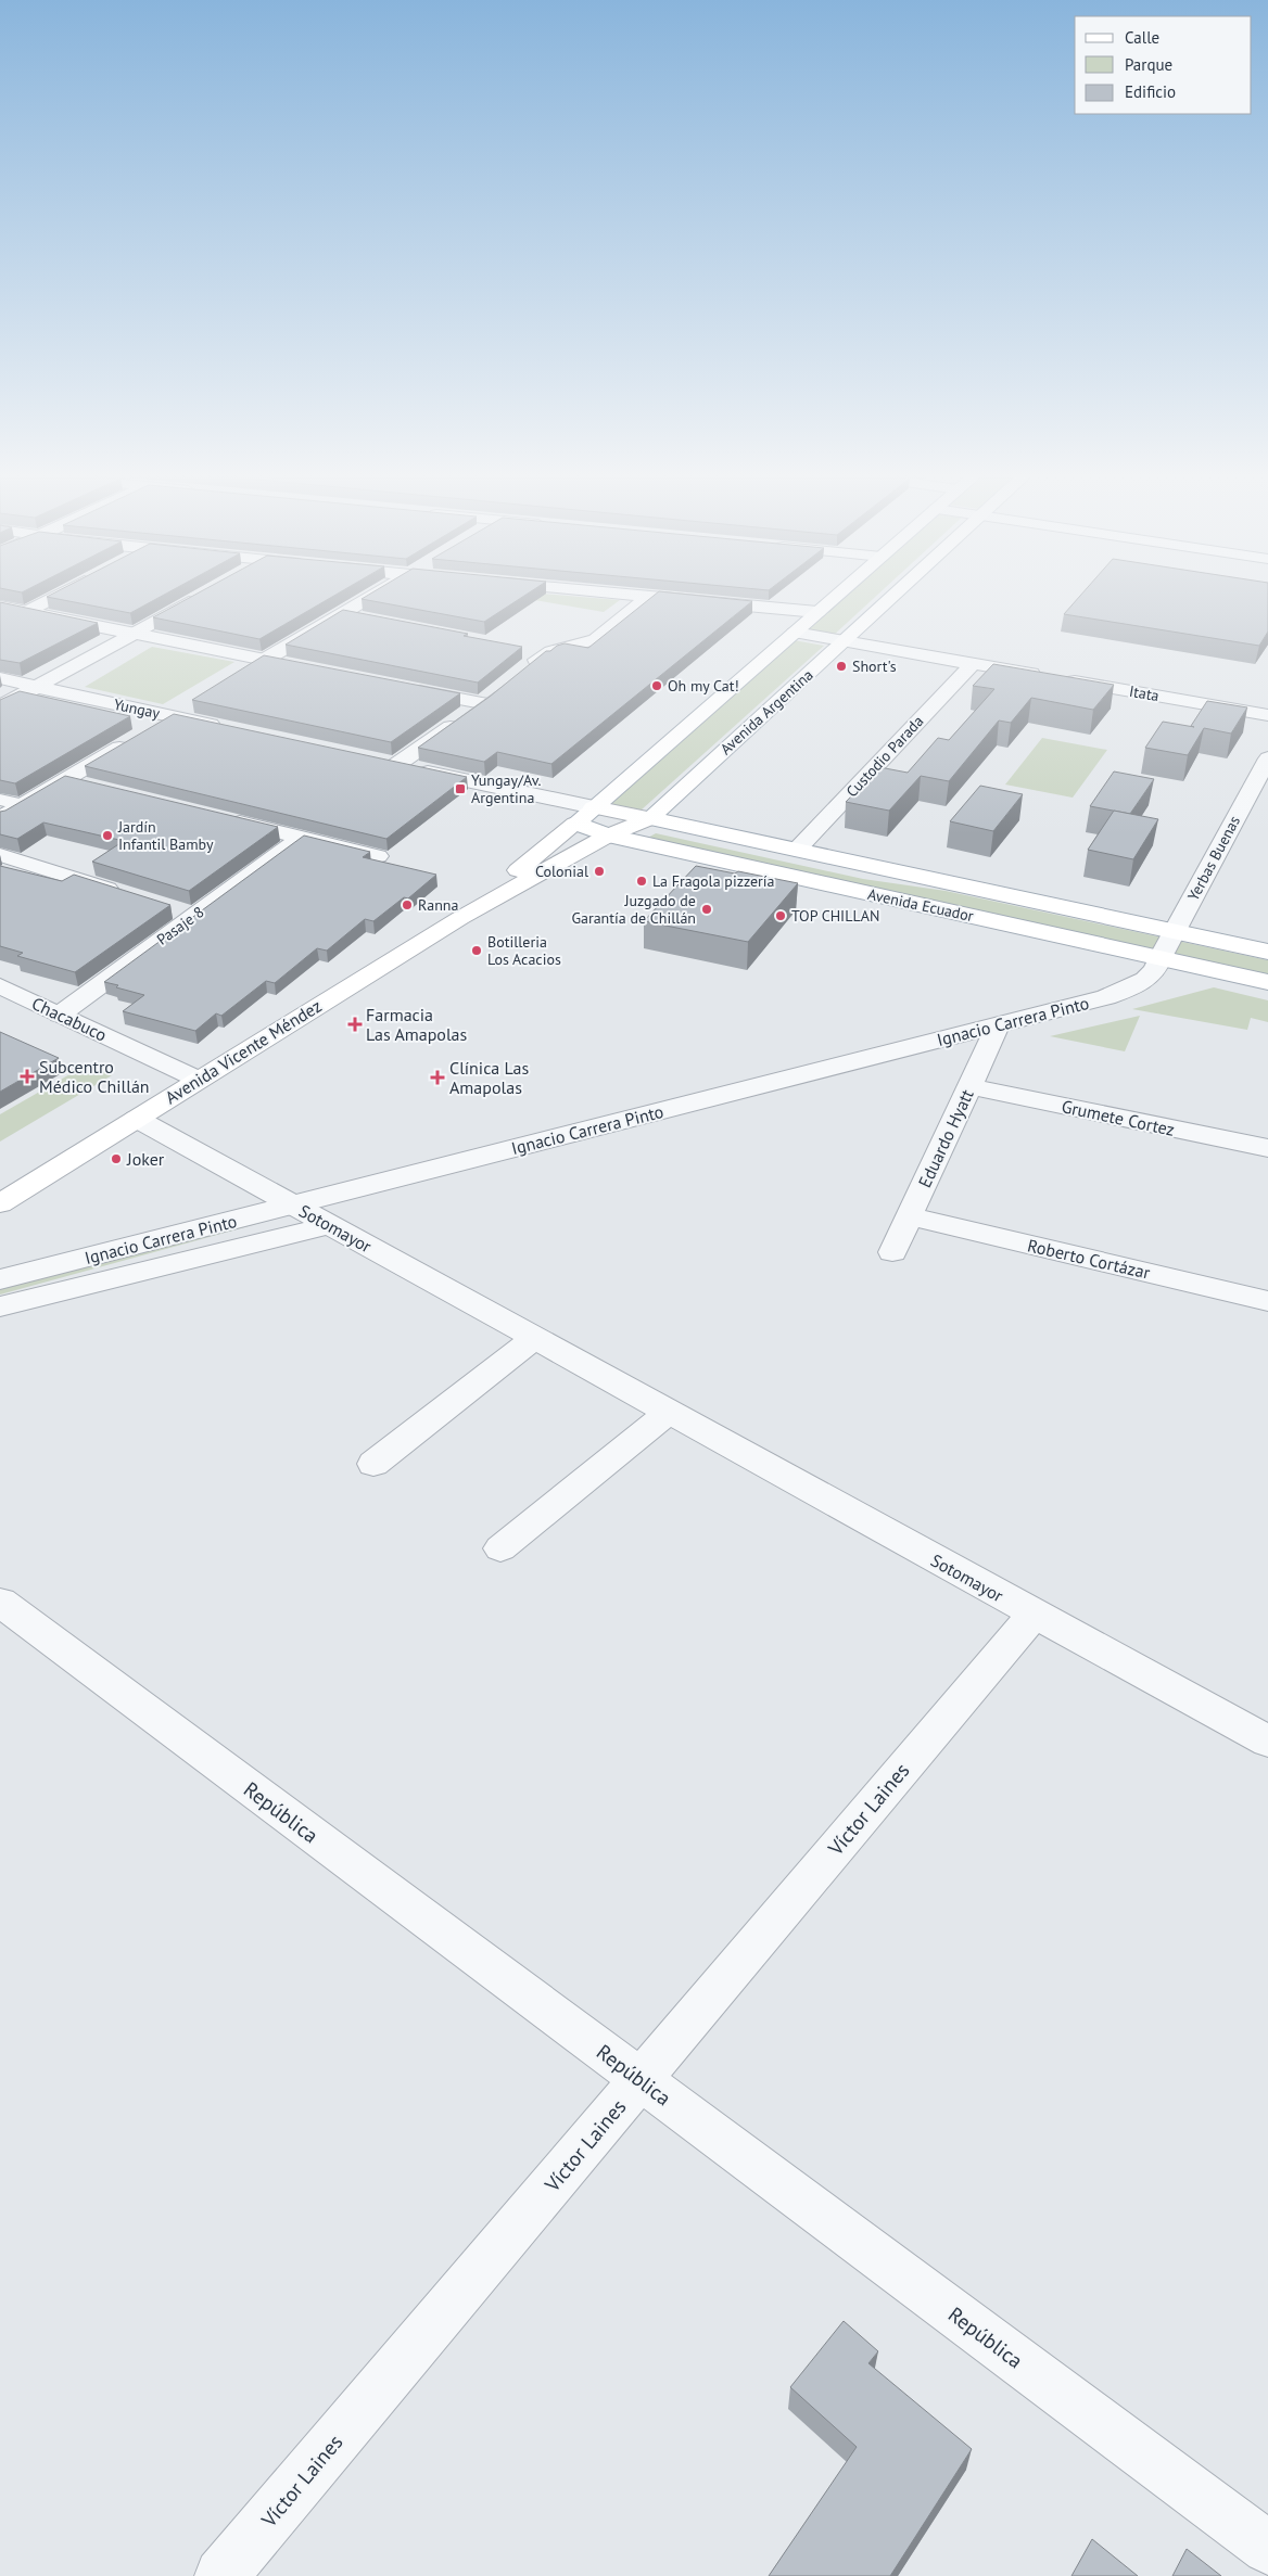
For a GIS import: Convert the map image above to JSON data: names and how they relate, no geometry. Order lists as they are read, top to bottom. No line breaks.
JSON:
{"streets":{"main road":["Avenida Argentina","Avenida Ecuador","Avenida Vicente Méndez"],"street":["Itata","Yungay","Custodio Parada","Yerbas Buenas","Pasaje 8","Chacabuco","Ignacio Carrera Pinto","Grumete Cortez","Eduardo Hyatt","Sotomayor","Roberto Cortázar","Víctor Laines","República"]},"crossings":[["Itata","Avenida Argentina"],["Itata","Custodio Parada"],["Avenida Argentina","Avenida Ecuador"],["Avenida Argentina","Avenida Vicente Méndez"],["Custodio Parada","Avenida Ecuador"],["Yerbas Buenas","Avenida Ecuador"],["Yerbas Buenas","Ignacio Carrera Pinto"],["Avenida Ecuador","Ignacio Carrera Pinto"],["Avenida Ecuador","Avenida Vicente Méndez"],["Pasaje 8","Chacabuco"],["Chacabuco","Avenida Vicente Méndez"],["Ignacio Carrera Pinto","Eduardo Hyatt"],["Ignacio Carrera Pinto","Sotomayor"],["Avenida Vicente Méndez","Sotomayor"],["Grumete Cortez","Eduardo Hyatt"],["Eduardo Hyatt","Roberto Cortázar"],["Sotomayor","Víctor Laines"],["Víctor Laines","República"]],"places":{"other":["Short's","Oh my Cat!","Jardín Infantil Bamby","Colonial","La Fragola pizzería","Ranna","Juzgado de Garantía de Chillán","TOP CHILLAN","Botilleria Los Acacios","Joker"],"transit":["Yungay/Av. Argentina"],"health":["Farmacia Las Amapolas","Subcentro Médico Chillán","Clínica Las Amapolas"]},"legend":["Calle","Parque","Edificio"]}
